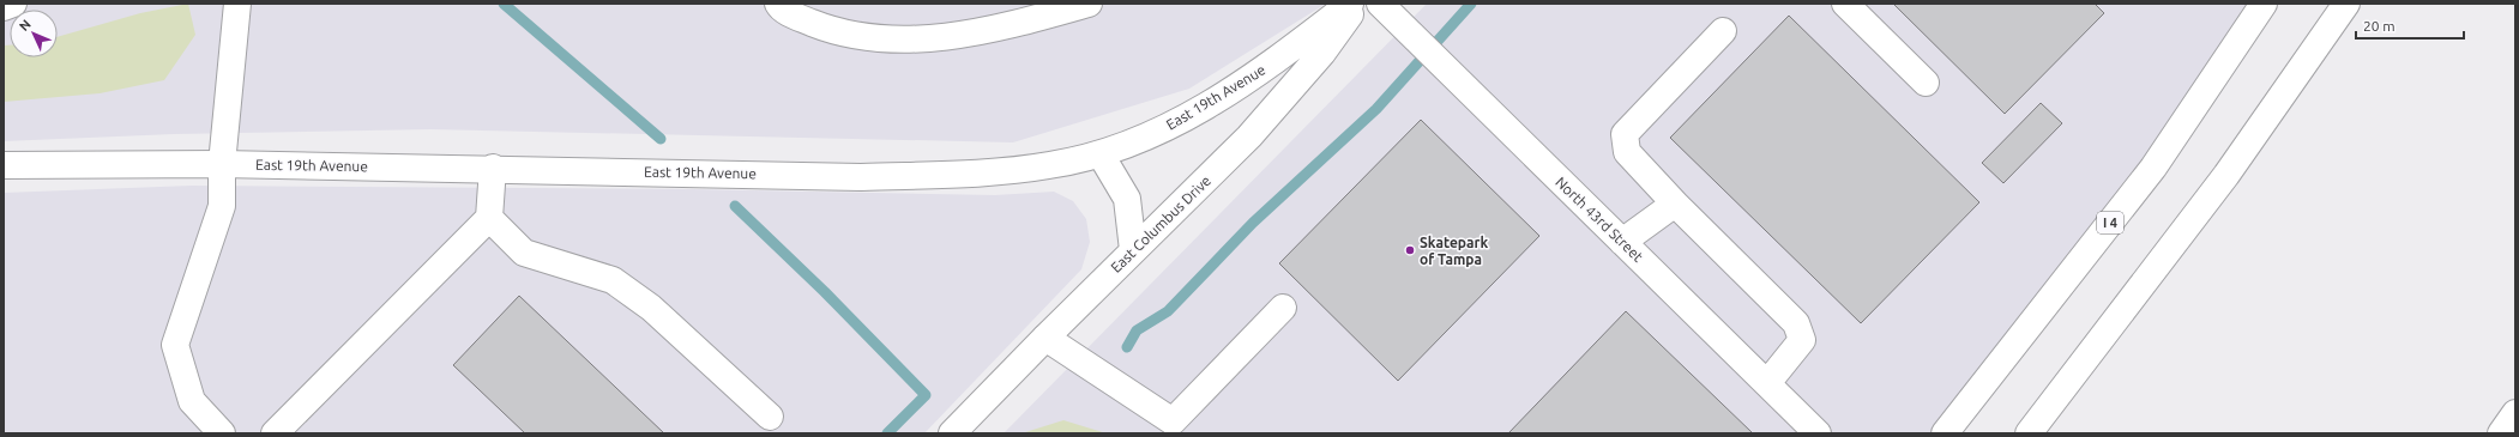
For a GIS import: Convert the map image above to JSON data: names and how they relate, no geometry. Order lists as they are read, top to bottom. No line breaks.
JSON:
{"streets":{"main road":["East 19th Avenue","North 43rd Street","I 4","East Columbus Drive"]},"places":["Skatepark of Tampa"],"scale_bar":"20 m","north":"top left"}
